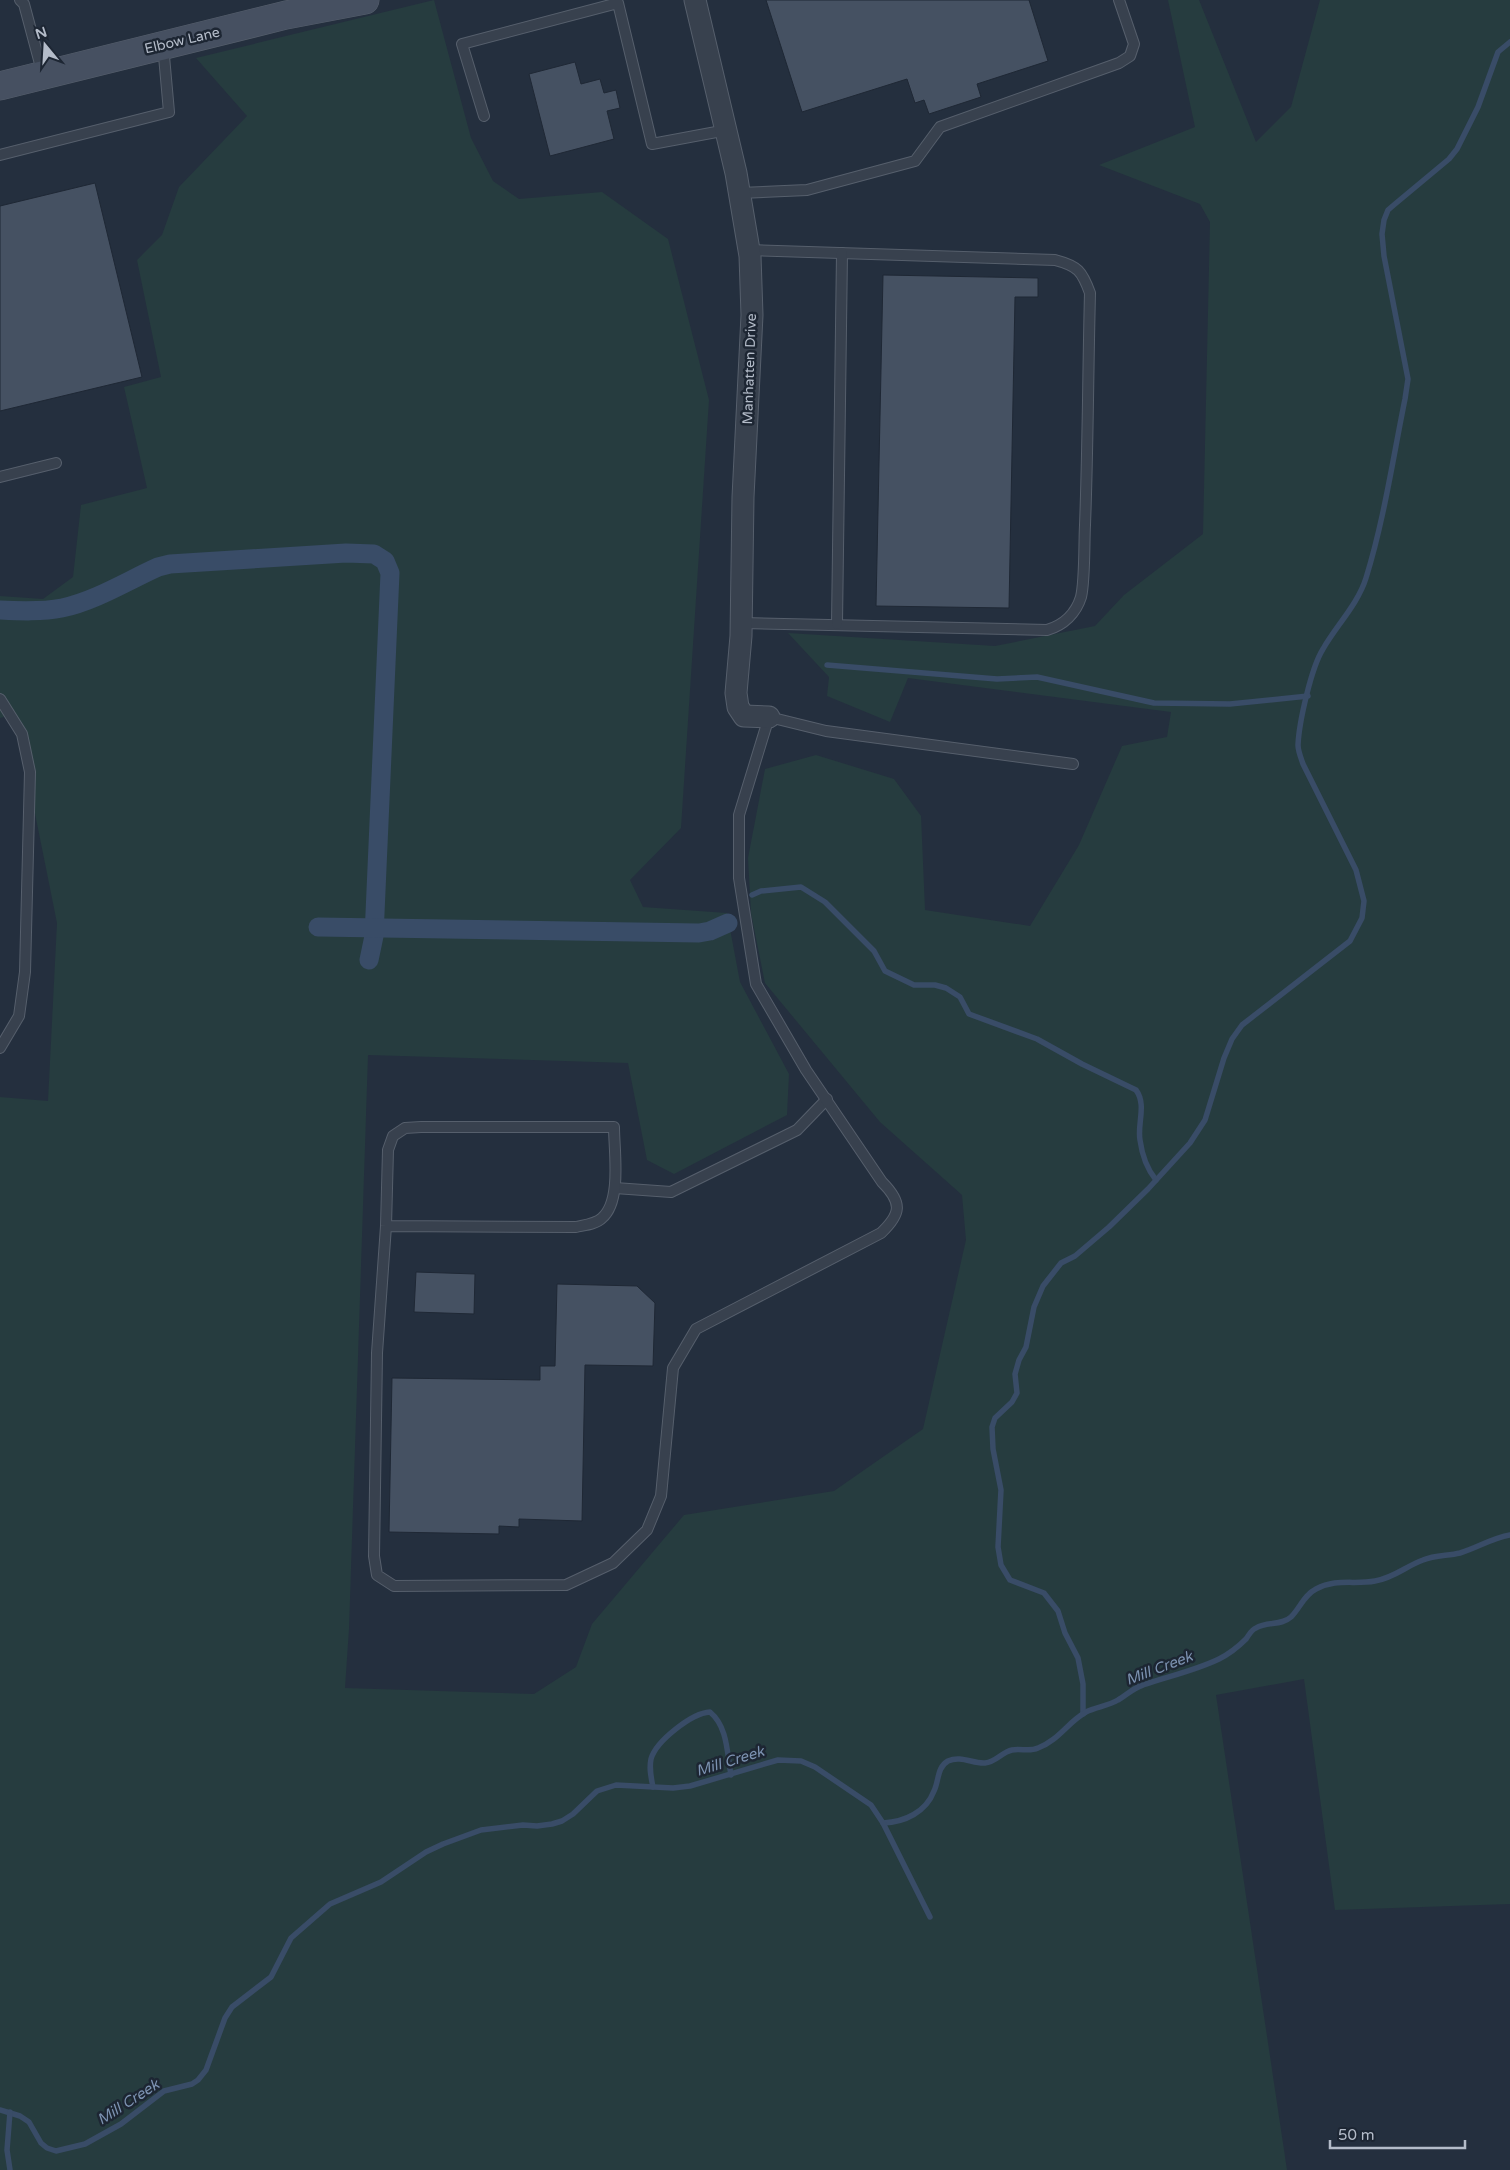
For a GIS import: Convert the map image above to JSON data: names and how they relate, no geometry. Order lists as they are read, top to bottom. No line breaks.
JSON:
{"streets":{"street":["Elbow Lane","Manhatten Drive"]},"water":["Mill Creek"],"scale_bar":"50 m","north":"top"}
